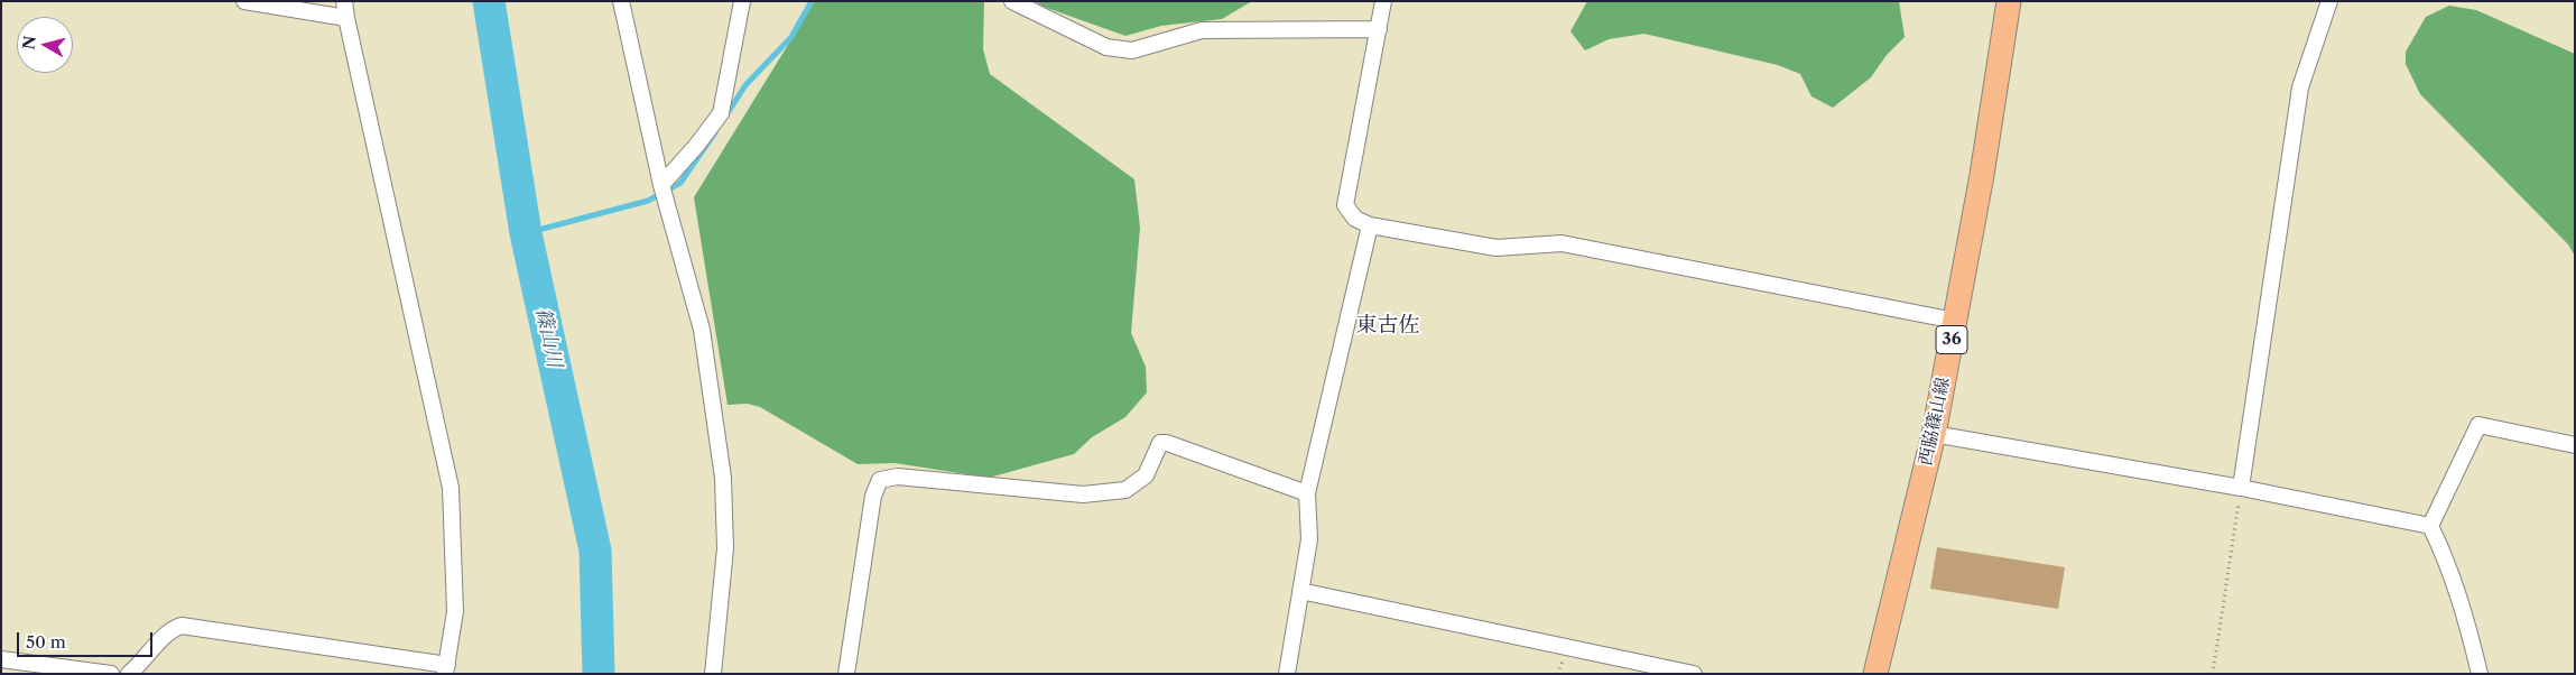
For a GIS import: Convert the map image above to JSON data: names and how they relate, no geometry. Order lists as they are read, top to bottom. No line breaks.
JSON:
{"streets":{"main road":["36","西脇篠山線"]},"districts":["東古佐"],"water":["篠山川"],"scale_bar":"50 m","north":"left"}
